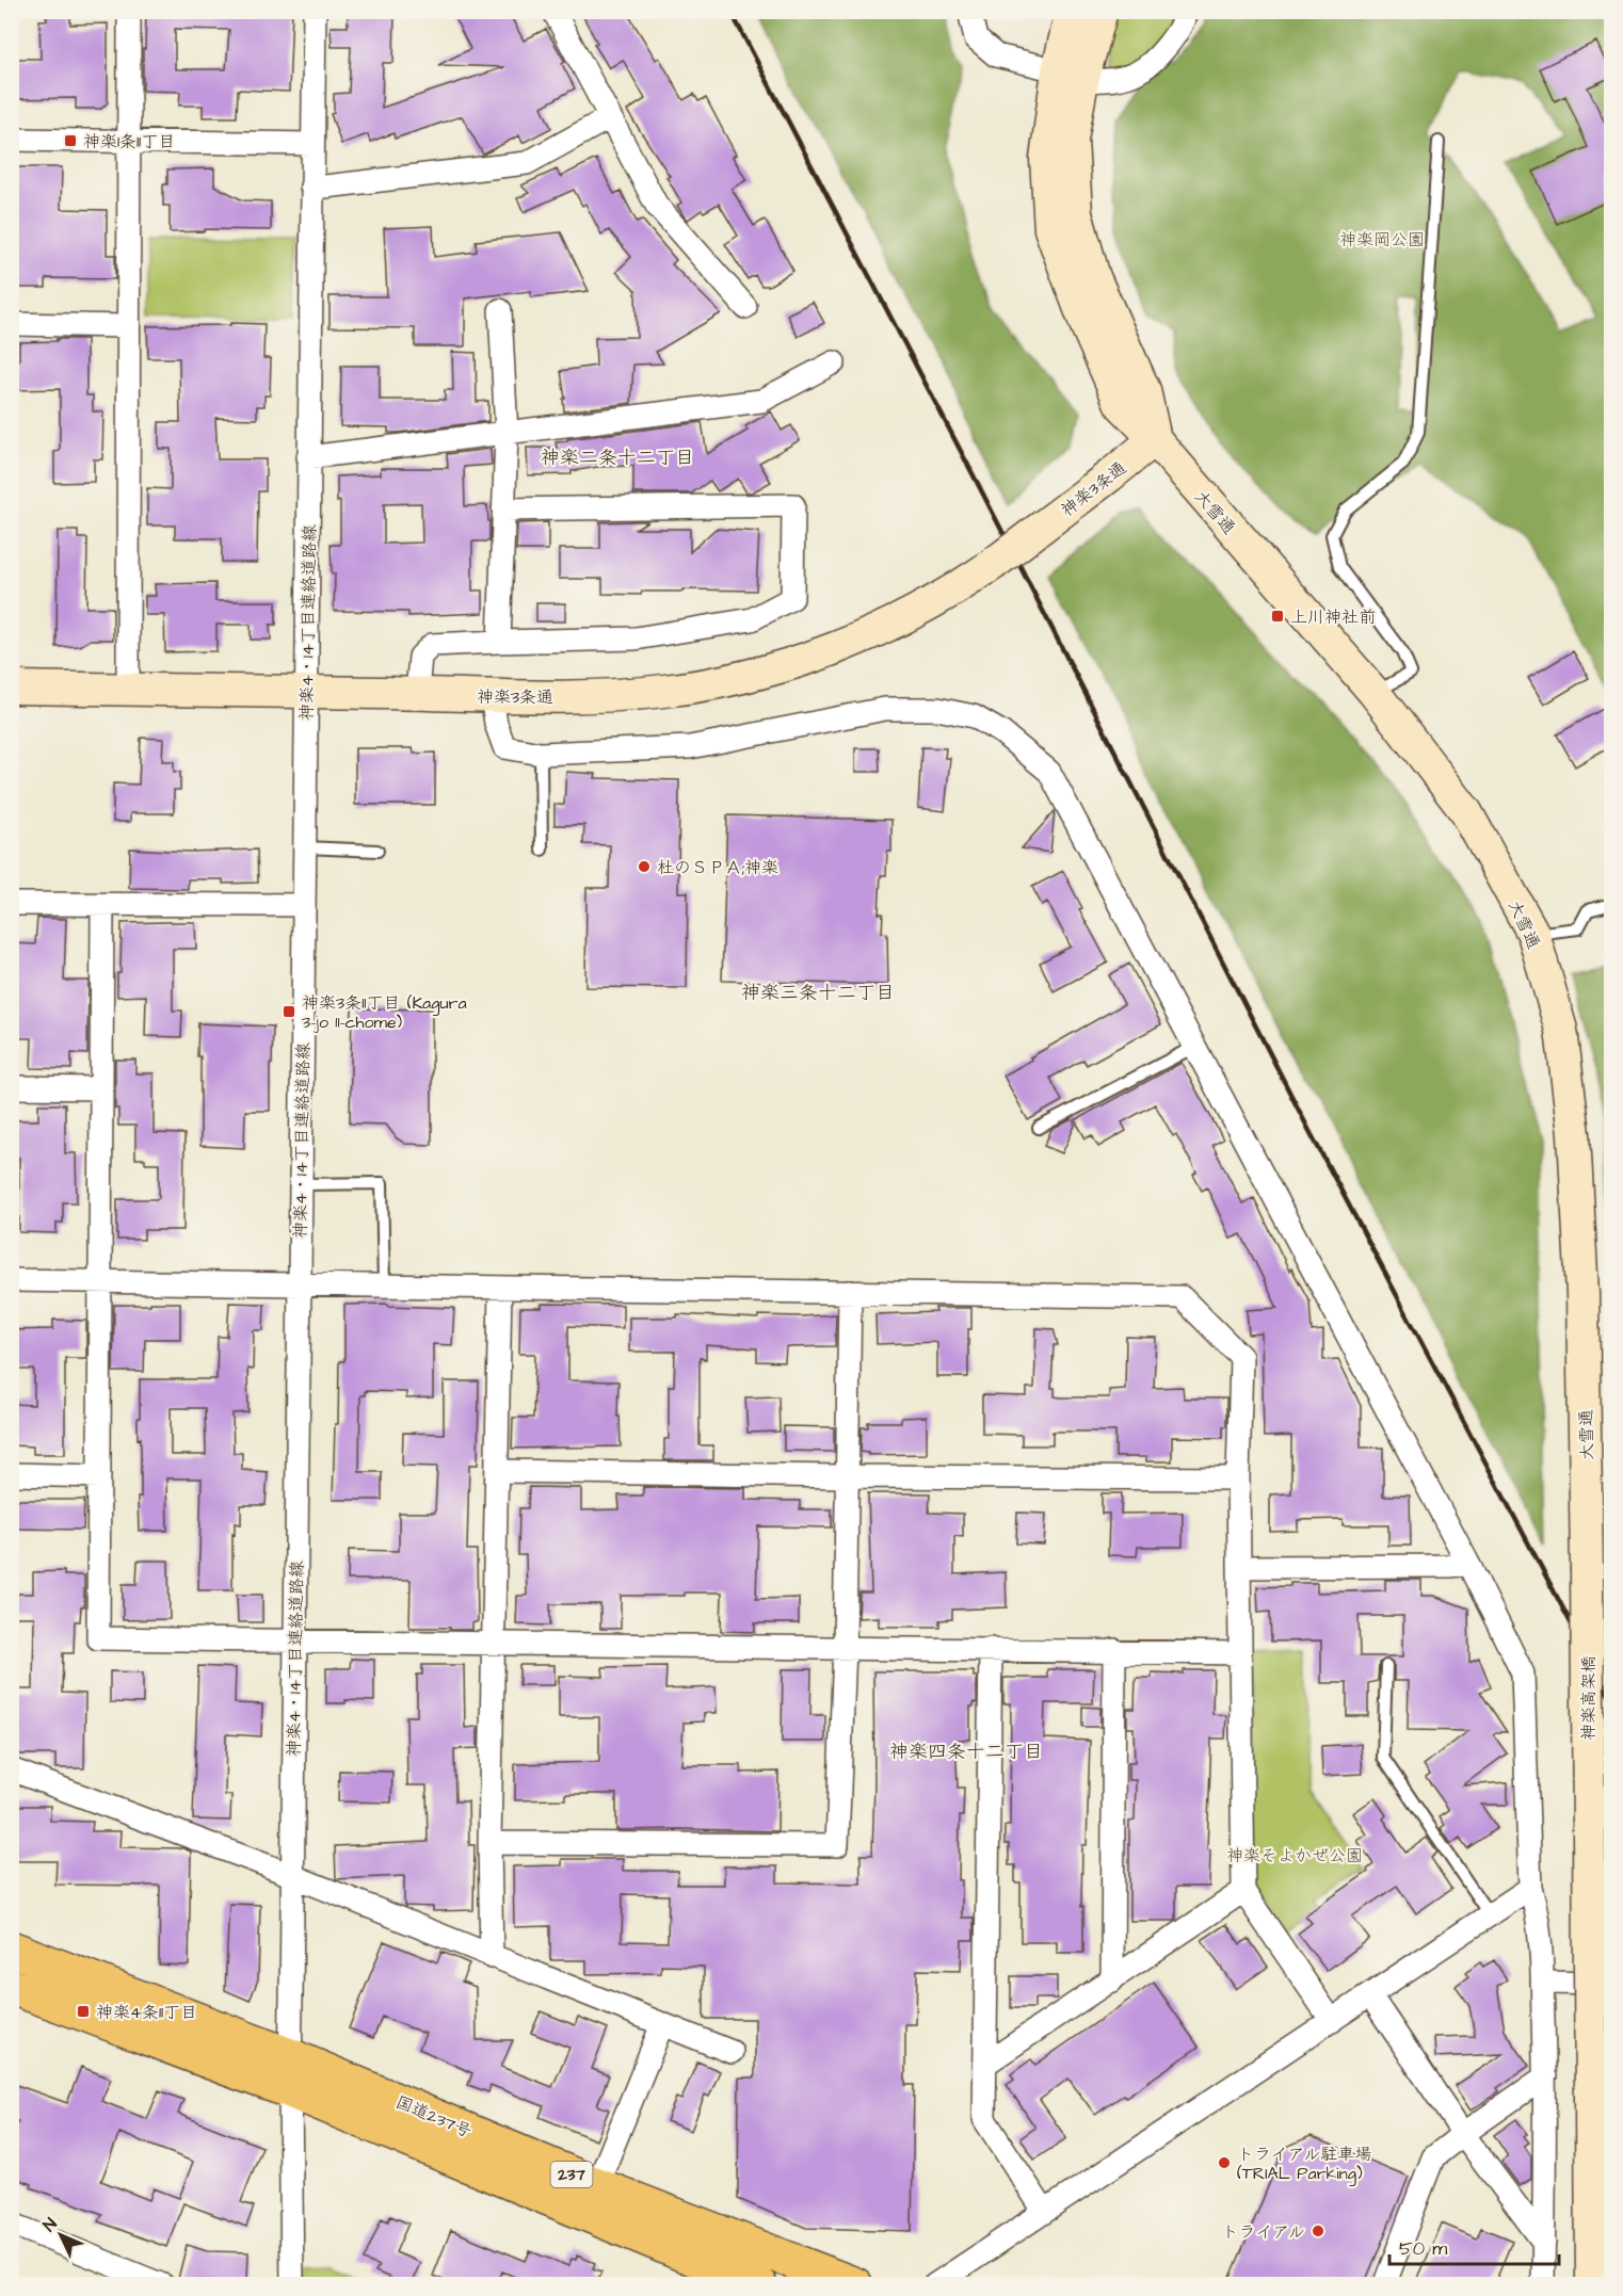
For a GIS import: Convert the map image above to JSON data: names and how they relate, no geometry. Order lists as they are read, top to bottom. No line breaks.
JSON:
{"streets":{"highway":["国道237号","237"],"main road":["神楽3条通","大雪通","神楽高架橋"],"street":["神楽4・14丁目連絡道路線"]},"crossings":[["神楽3条通","大雪通"],["神楽3条通","神楽4・14丁目連絡道路線"],["大雪通","神楽高架橋"],["神楽4・14丁目連絡道路線","国道237号"]],"districts":["神楽二条十二丁目","神楽三条十二丁目","神楽四条十二丁目"],"parks":["神楽岡公園","神楽そよかぜ公園"],"places":{"transit":["神楽1条11丁目","上川神社前","神楽3条11丁目 (Kagura 3-jo 11-chome)","神楽4条11丁目"],"other":["杜のＳＰＡ;神楽","トライアル駐車場 (TRIAL Parking)","トライアル"]},"scale_bar":"50 m","north":"top left"}
